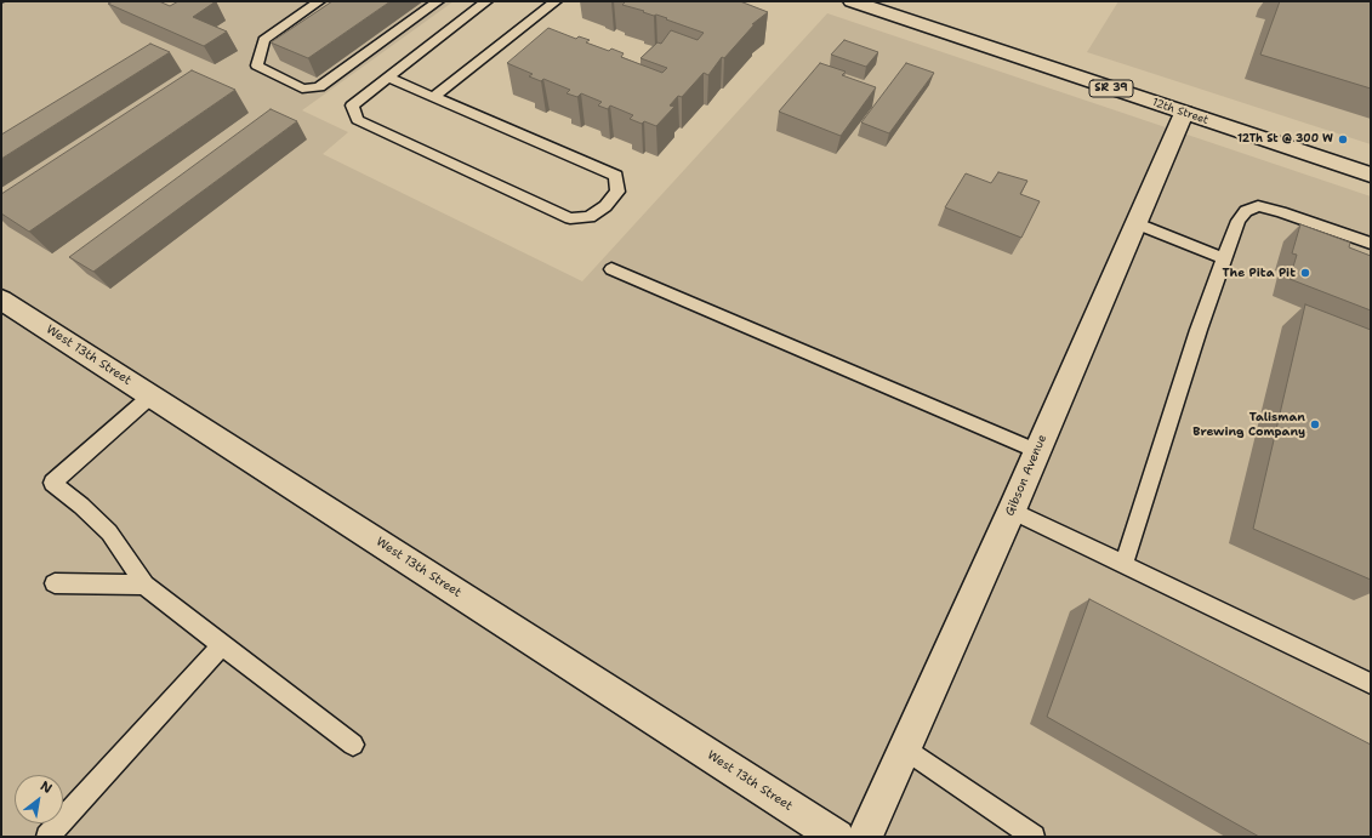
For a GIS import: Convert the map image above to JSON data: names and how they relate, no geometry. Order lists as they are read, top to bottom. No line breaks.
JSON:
{"streets":{"street":["SR 39","12th Street","West 13th Street","Gibson Avenue"]},"crossings":[["12th Street","Gibson Avenue"]],"places":["12Th St @ 300 W","The Pita Pit","Talisman Brewing Company"],"north":"top right"}
